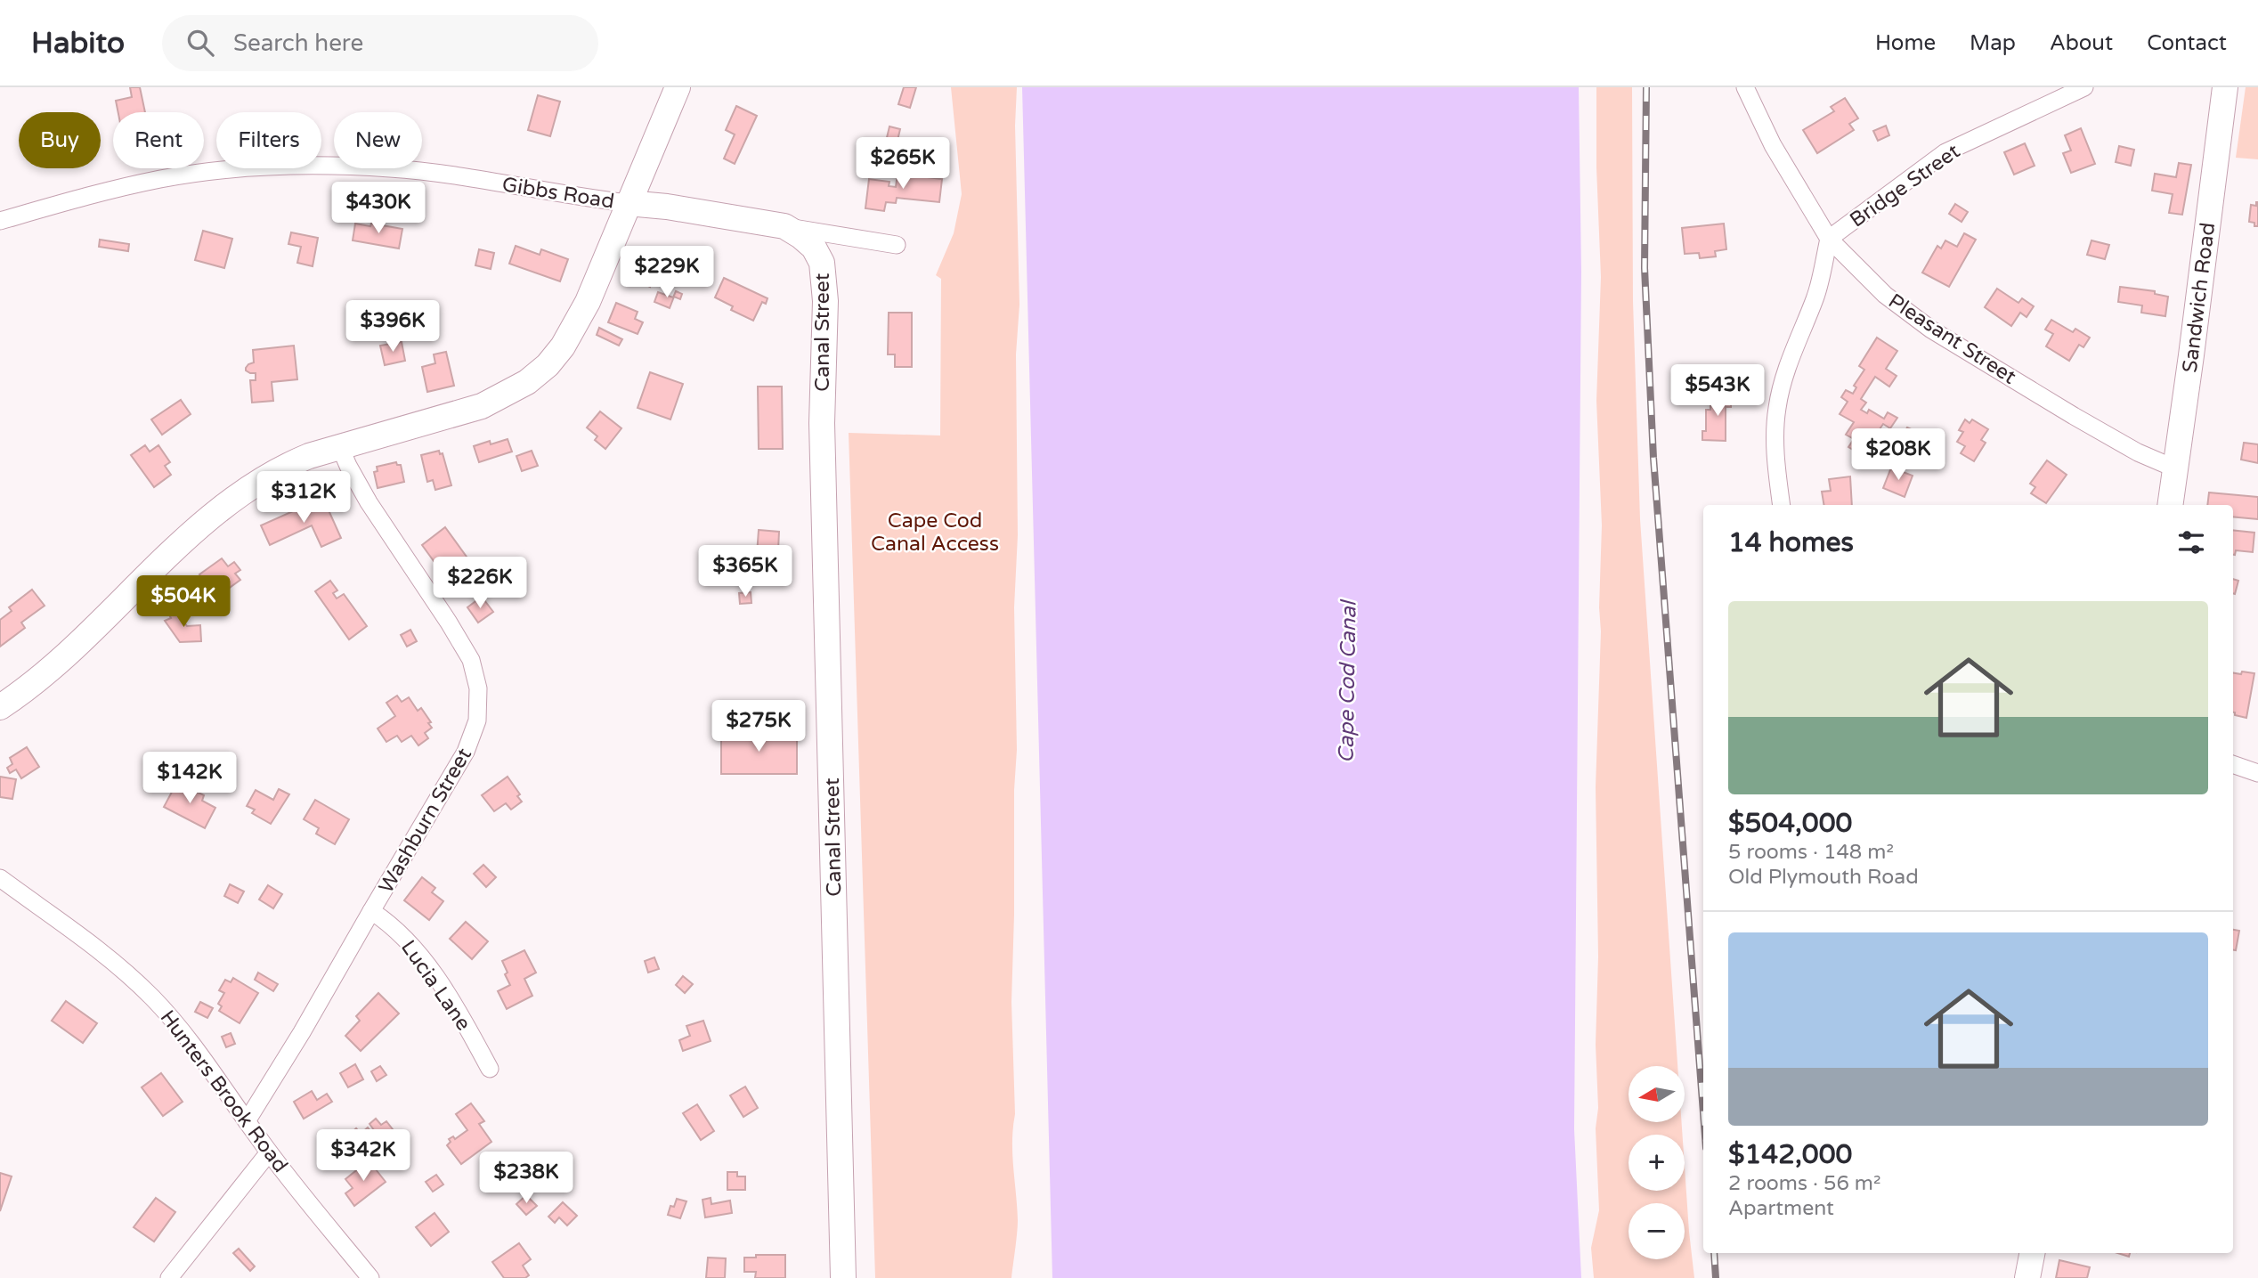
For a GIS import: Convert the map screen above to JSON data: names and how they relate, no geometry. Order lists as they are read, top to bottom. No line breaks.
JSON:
{"streets":{"street":["Bridge Street","Gibbs Road","Sandwich Road","Canal Street","Pleasant Street","Washburn Street","Lucia Lane","Hunters Brook Road"]},"crossings":[["Bridge Street","Pleasant Street"],["Gibbs Road","Canal Street"],["Sandwich Road","Pleasant Street"],["Washburn Street","Lucia Lane"],["Washburn Street","Hunters Brook Road"]],"water":["Cape Cod Canal"],"parks":["Cape Cod Canal Access"],"north":"left","page":{"header":"Habito","search":"Search here","nav":["Home","Map","About","Contact"],"chip":["Buy","Rent","Filters","New"],"price":["$265K","$430K","$229K","$396K","$543K","$208K","$312K","$365K","$226K","$504K","$275K","$142K","$342K","$238K"],"heading":"14 homes","list":[{"name":"$504,000","note":"5 rooms · 148 m² · Old Plymouth Road"},{"name":"$142,000","note":"2 rooms · 56 m² · Apartment"}],"map_buttons":["+","−"]}}
